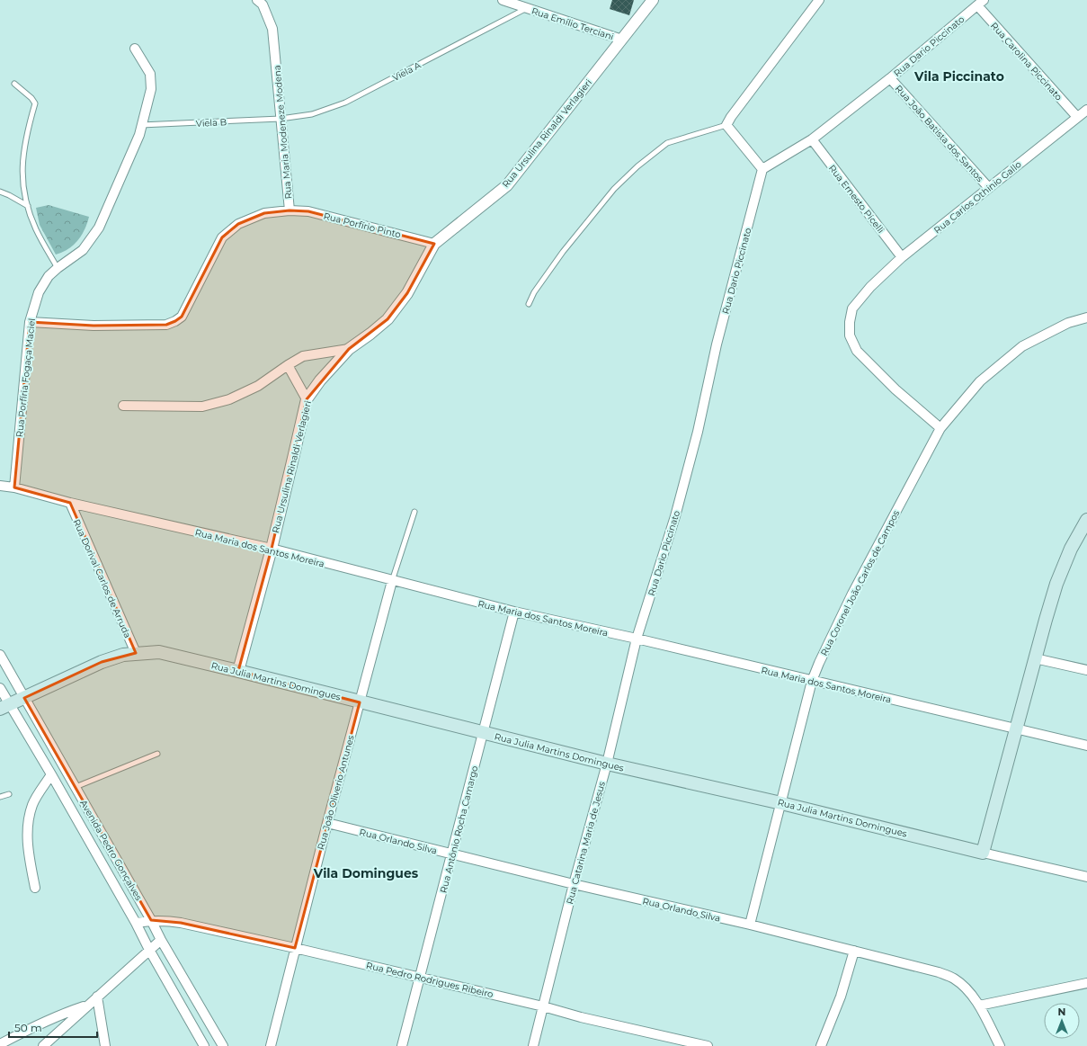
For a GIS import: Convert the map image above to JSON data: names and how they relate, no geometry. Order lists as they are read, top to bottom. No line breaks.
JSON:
{"streets":{"main road":["Rua Julia Martins Domingues"],"street":["Rua Emílio Terciani","Rua Dario Piccinato","Rua Carolina Piccinato","Rua Maria Modeneze Modena","Rua Ursulina Rinaldi Verlagieri","Rua João Batista dos Santos","Rua Carlos Othinio Gallo","Rua Ernesto Picelli","Rua Porfírio Pinto","Rua Porfíria Fogaça Maciel","Rua Maria dos Santos Moreira","Rua Dorival Carlos de Arruda","Rua Coronel João Carlos de Campos","Rua João Oliverio Antunes","Rua Antônio Rocha Camargo","Rua Orlando Silva","Rua Catarina Maria de Jesus","Avenida Pedro Gonçalves","Rua Pedro Rodrigues Ribeiro"],"lane":["Viela A","Viela B"]},"crossings":[["Rua Emílio Terciani","Viela A"],["Rua Emílio Terciani","Rua Ursulina Rinaldi Verlagieri"],["Rua Dario Piccinato","Rua Carolina Piccinato"],["Rua Dario Piccinato","Rua João Batista dos Santos"],["Rua Dario Piccinato","Rua Ernesto Picelli"],["Rua Dario Piccinato","Rua Maria dos Santos Moreira"],["Rua Dario Piccinato","Rua Catarina Maria de Jesus"],["Rua Carolina Piccinato","Rua Carlos Othinio Gallo"],["Viela A","Viela B"],["Viela A","Rua Maria Modeneze Modena"],["Viela B","Rua Maria Modeneze Modena"],["Viela B","Rua Porfíria Fogaça Maciel"],["Rua Maria Modeneze Modena","Rua Porfírio Pinto"],["Rua Maria Modeneze Modena","Rua Porfíria Fogaça Maciel"],["Rua Ursulina Rinaldi Verlagieri","Rua Porfírio Pinto"],["Rua Ursulina Rinaldi Verlagieri","Rua Maria dos Santos Moreira"],["Rua Ursulina Rinaldi Verlagieri","Rua Julia Martins Domingues"],["Rua João Batista dos Santos","Rua Carlos Othinio Gallo"],["Rua Carlos Othinio Gallo","Rua Ernesto Picelli"],["Rua Carlos Othinio Gallo","Rua Coronel João Carlos de Campos"],["Rua Porfíria Fogaça Maciel","Rua Maria dos Santos Moreira"],["Rua Maria dos Santos Moreira","Rua Dorival Carlos de Arruda"],["Rua Maria dos Santos Moreira","Rua Coronel João Carlos de Campos"],["Rua Maria dos Santos Moreira","Rua João Oliverio Antunes"],["Rua Maria dos Santos Moreira","Rua Antônio Rocha Camargo"],["Rua Maria dos Santos Moreira","Rua Catarina Maria de Jesus"],["Rua Dorival Carlos de Arruda","Rua Julia Martins Domingues"],["Rua Coronel João Carlos de Campos","Rua Julia Martins Domingues"],["Rua Coronel João Carlos de Campos","Rua Orlando Silva"],["Rua Julia Martins Domingues","Rua João Oliverio Antunes"],["Rua Julia Martins Domingues","Rua Antônio Rocha Camargo"],["Rua Julia Martins Domingues","Rua Catarina Maria de Jesus"],["Rua Julia Martins Domingues","Avenida Pedro Gonçalves"],["Rua João Oliverio Antunes","Rua Orlando Silva"],["Rua João Oliverio Antunes","Rua Pedro Rodrigues Ribeiro"],["Rua Antônio Rocha Camargo","Rua Orlando Silva"],["Rua Antônio Rocha Camargo","Rua Pedro Rodrigues Ribeiro"],["Rua Orlando Silva","Rua Catarina Maria de Jesus"],["Rua Catarina Maria de Jesus","Rua Pedro Rodrigues Ribeiro"],["Avenida Pedro Gonçalves","Rua Pedro Rodrigues Ribeiro"]],"districts":["Vila Piccinato","Vila Domingues"],"scale_bar":"50 m","north":"top"}
